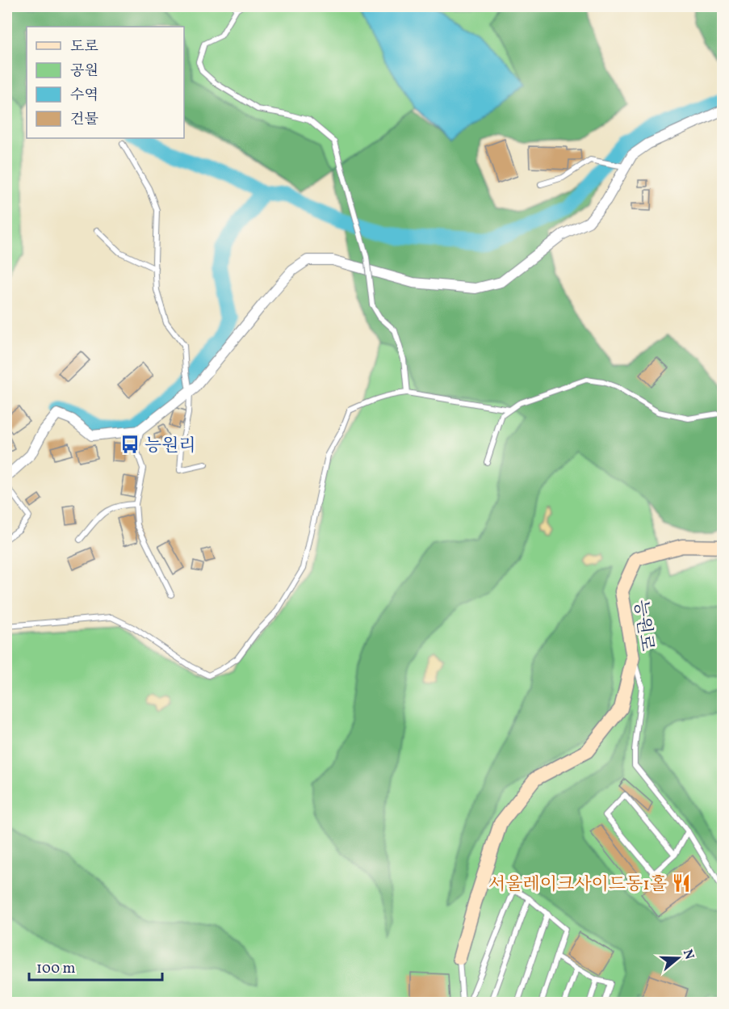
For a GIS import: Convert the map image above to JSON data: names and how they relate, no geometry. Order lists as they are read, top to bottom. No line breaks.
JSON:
{"streets":{"street":["능원로"]},"places":{"bus stop":["능원리"],"restaurant":["서울레이크사이드동1홀"]},"legend":["도로","공원","수역","건물"],"scale_bar":"100 m","north":"right"}
